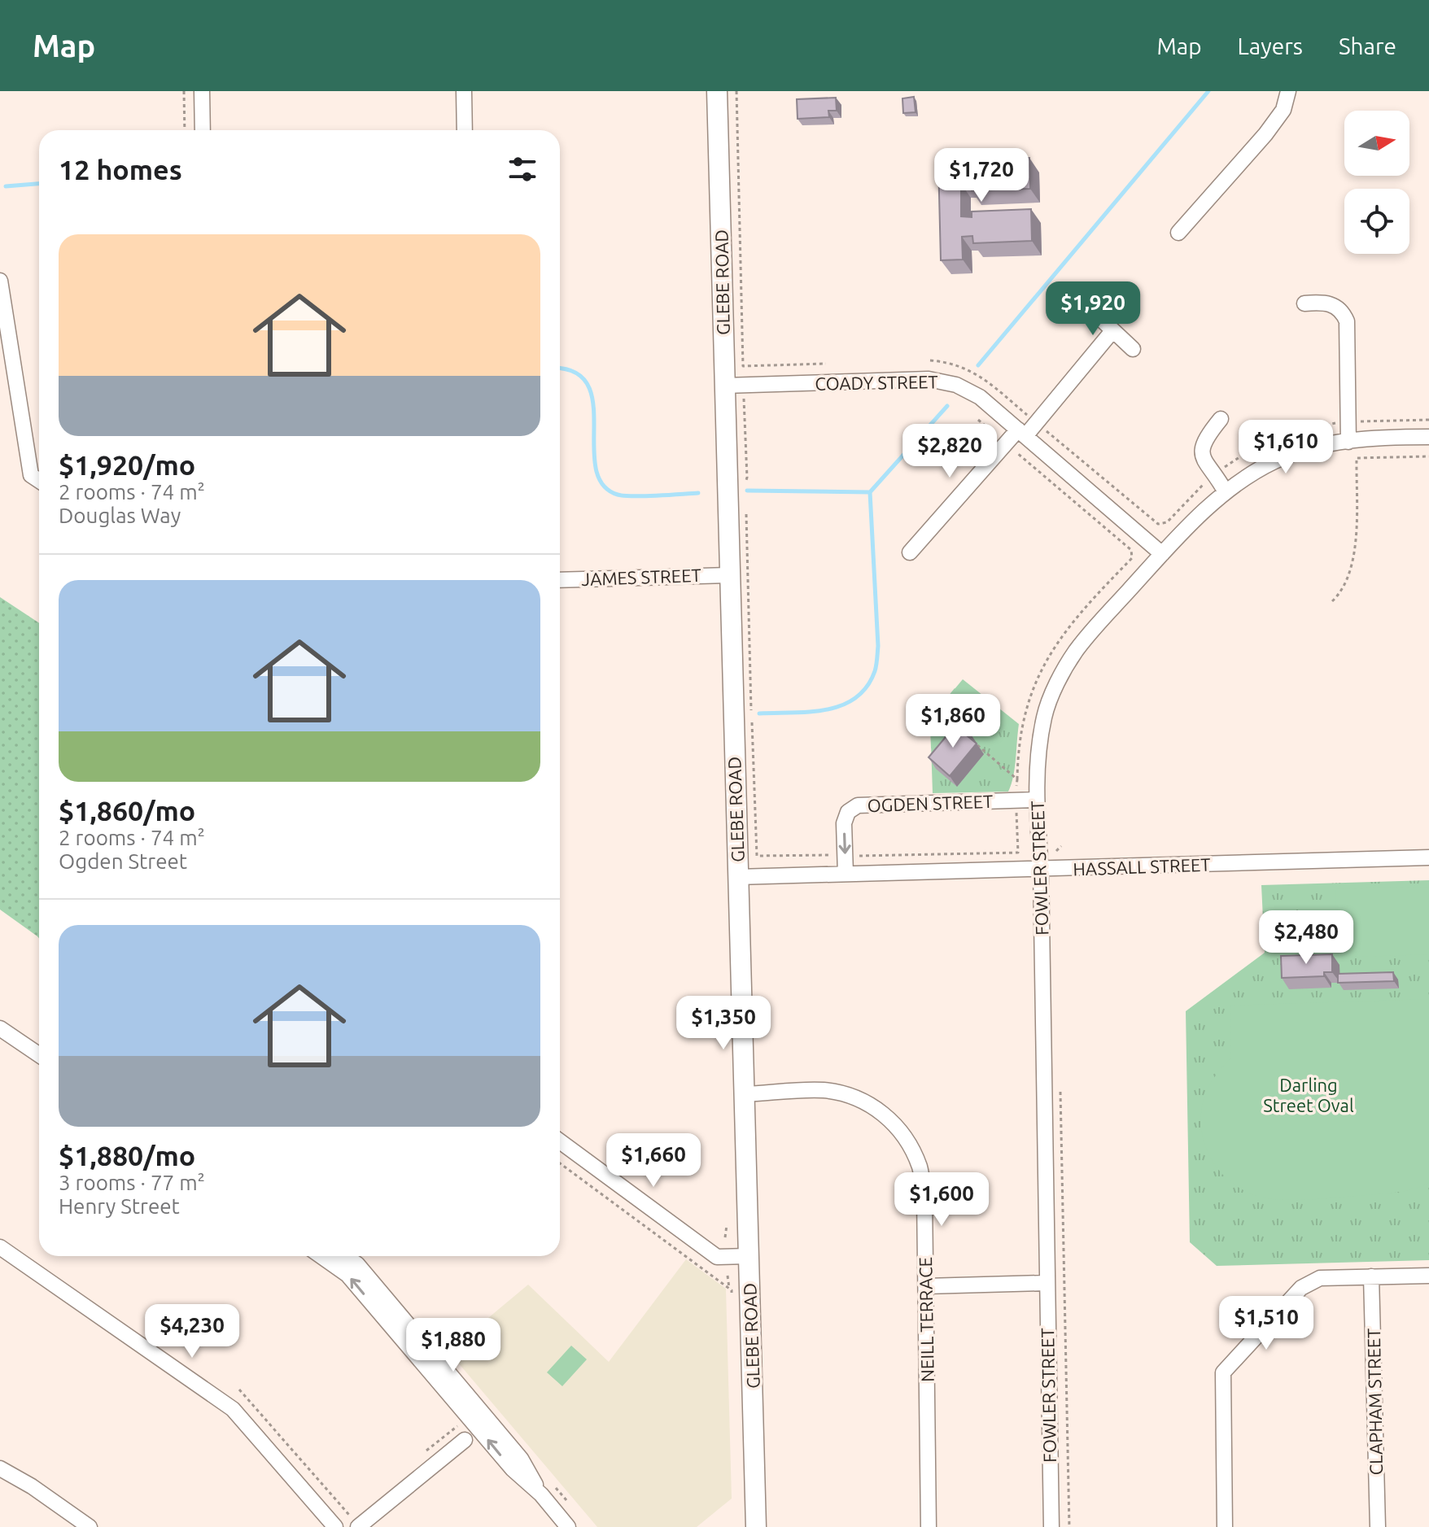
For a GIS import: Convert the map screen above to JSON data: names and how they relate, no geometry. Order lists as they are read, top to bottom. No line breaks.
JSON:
{"streets":{"main road":["GLEBE ROAD"],"street":["COADY STREET","JAMES STREET","OGDEN STREET","HASSALL STREET","FOWLER STREET","NEILL TERRACE","CLAPHAM STREET"]},"crossings":[["GLEBE ROAD","COADY STREET"],["GLEBE ROAD","JAMES STREET"],["GLEBE ROAD","HASSALL STREET"],["GLEBE ROAD","NEILL TERRACE"],["COADY STREET","FOWLER STREET"],["OGDEN STREET","HASSALL STREET"],["OGDEN STREET","FOWLER STREET"],["HASSALL STREET","FOWLER STREET"]],"one_way":["OGDEN STREET"],"parks":["Darling Street Oval"],"north":"right","page":{"header":"Map","nav":["Map","Layers","Share"],"heading":"12 homes","price":["$1,720","$1,920","$1,610","$2,820","$1,860","$2,480","$1,350","$1,660","$1,600","$1,510","$4,230","$1,880"],"list":[{"name":"$1,920/mo","note":"2 rooms · 74 m² · Douglas Way"},{"name":"$1,860/mo","note":"2 rooms · 74 m² · Ogden Street"},{"name":"$1,880/mo","note":"3 rooms · 77 m² · Henry Street"}]}}
